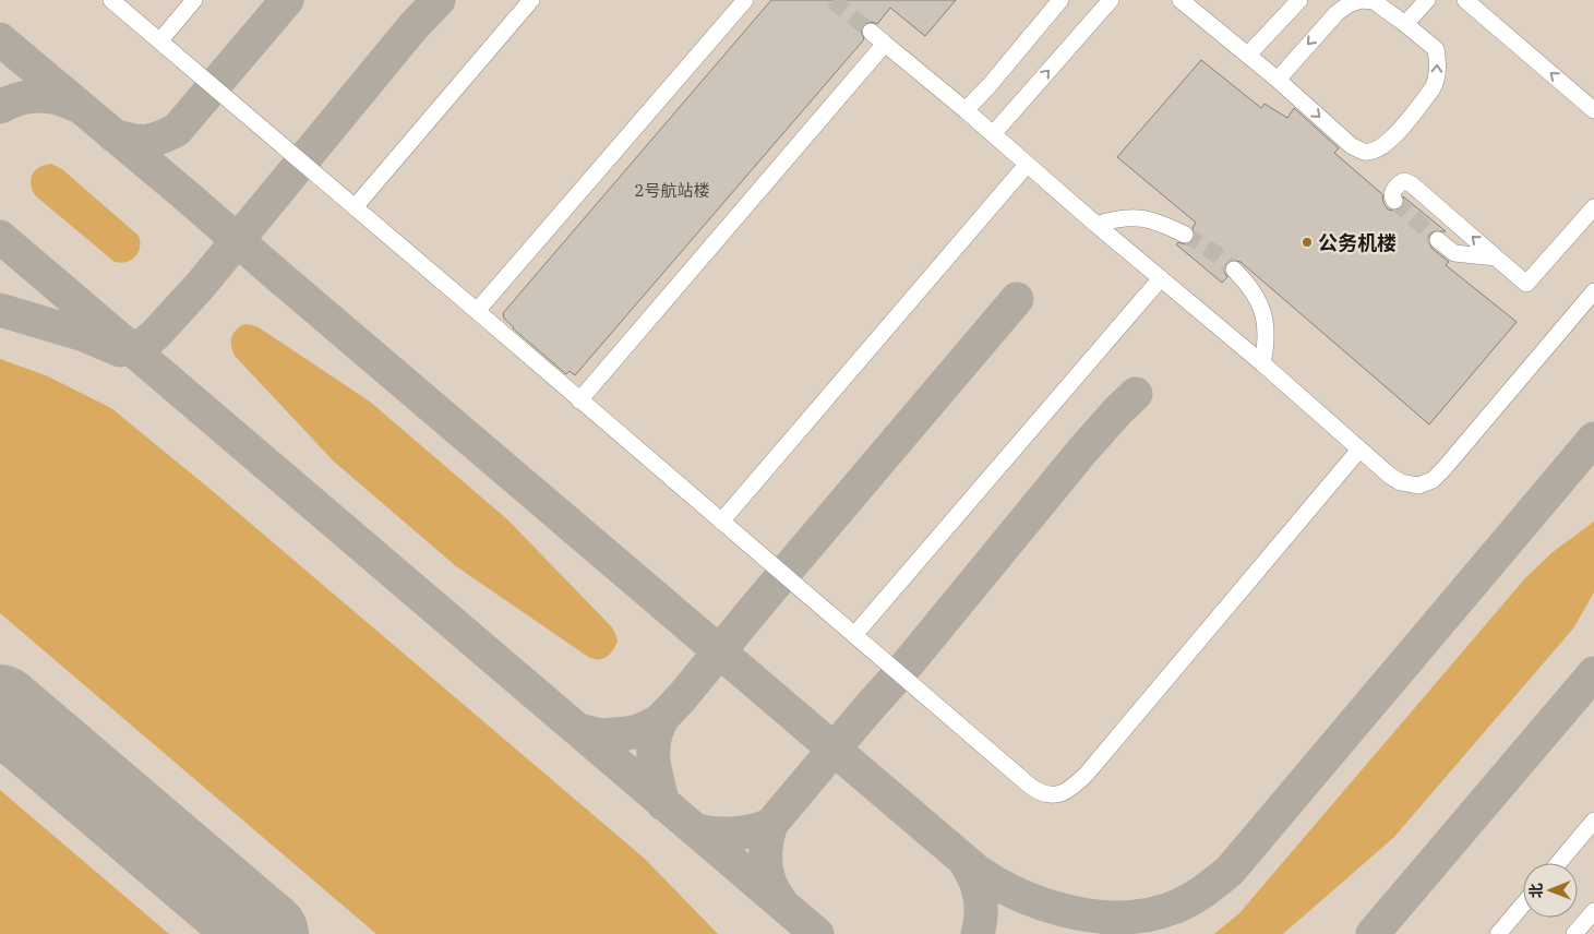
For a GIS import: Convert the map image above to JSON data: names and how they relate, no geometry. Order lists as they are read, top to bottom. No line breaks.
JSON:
{"places":["公务机楼"],"house_numbers":["2号航站楼"],"north":"left"}
